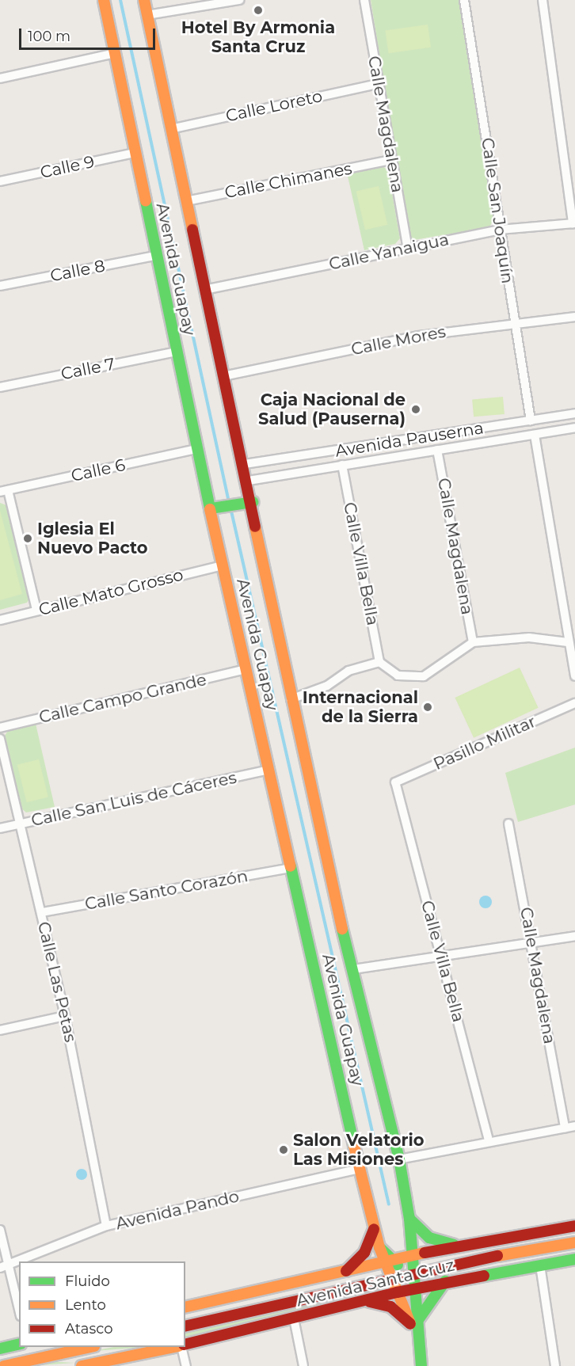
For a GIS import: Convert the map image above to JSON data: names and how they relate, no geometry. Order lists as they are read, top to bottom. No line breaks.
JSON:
{"streets":{"main road":["Avenida Guapay","Avenida Santa Cruz"],"street":["Calle Loreto","Calle Magdalena","Calle 9","Calle Chimanes","Calle San Joaquín","Calle Yanaigua","Calle 8","Calle Mores","Calle 7","Avenida Pauserna","Calle 6","Calle Villa Bella","Calle Mato Grosso","Calle Campo Grande","Pasillo Militar","Calle San Luis de Cáceres","Calle Santo Corazón","Calle Las Petas","Avenida Pando"]},"crossings":[["Calle Loreto","Calle Magdalena"],["Calle Loreto","Avenida Guapay"],["Calle Magdalena","Calle Chimanes"],["Calle Magdalena","Calle Yanaigua"],["Calle Magdalena","Avenida Pauserna"],["Calle 9","Avenida Guapay"],["Calle Chimanes","Avenida Guapay"],["Calle San Joaquín","Calle Yanaigua"],["Calle San Joaquín","Calle Mores"],["Calle San Joaquín","Avenida Pauserna"],["Calle Yanaigua","Avenida Guapay"],["Avenida Guapay","Calle 8"],["Avenida Guapay","Calle Mores"],["Avenida Guapay","Calle 7"],["Avenida Guapay","Avenida Pauserna"],["Avenida Guapay","Calle 6"],["Avenida Guapay","Calle Mato Grosso"],["Avenida Guapay","Calle Campo Grande"],["Avenida Guapay","Calle San Luis de Cáceres"],["Avenida Guapay","Calle Santo Corazón"],["Avenida Guapay","Avenida Pando"],["Avenida Guapay","Avenida Santa Cruz"],["Avenida Pauserna","Calle Villa Bella"],["Calle Villa Bella","Pasillo Militar"],["Calle San Luis de Cáceres","Calle Las Petas"],["Calle Santo Corazón","Calle Las Petas"],["Calle Las Petas","Avenida Pando"]],"places":["Hotel By Armonia Santa Cruz","Caja Nacional de Salud (Pauserna)","Iglesia El Nuevo Pacto","Internacional de la Sierra","Salon Velatorio Las Misiones"],"legend":["Fluido","Lento","Atasco"],"scale_bar":"100 m"}
